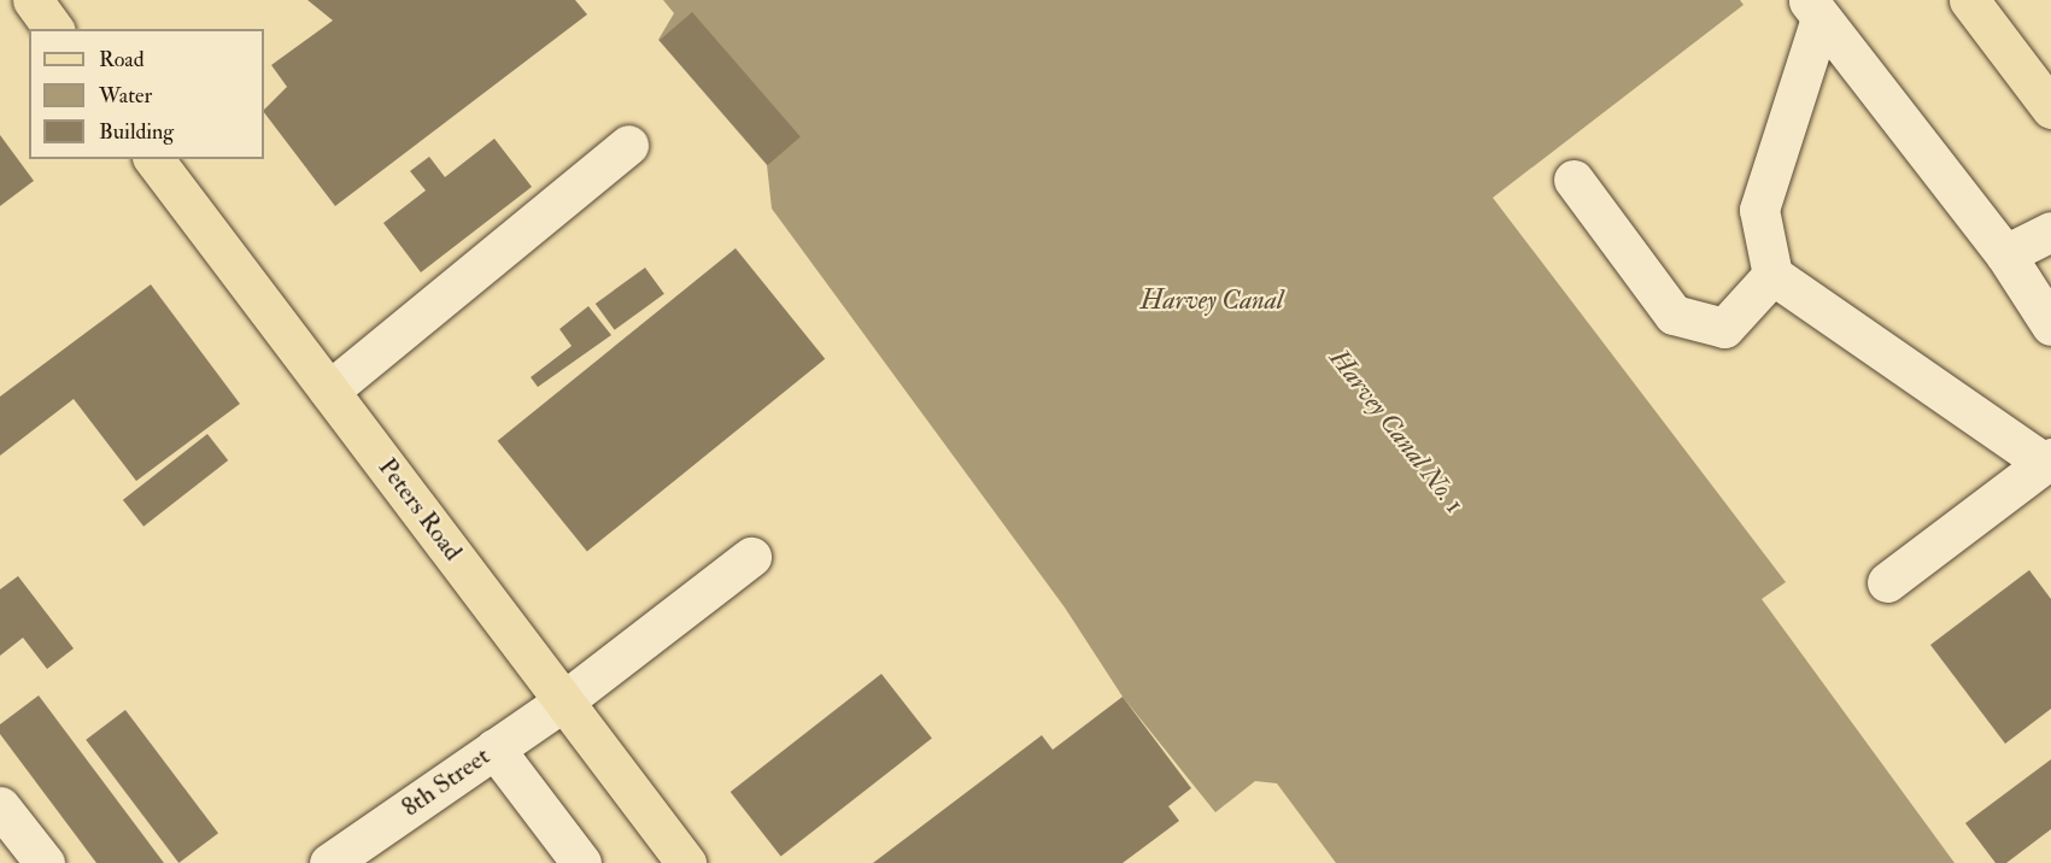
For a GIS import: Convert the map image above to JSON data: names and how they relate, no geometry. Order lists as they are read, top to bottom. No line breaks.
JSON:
{"streets":{"main road":["Peters Road"],"street":["8th Street"]},"crossings":[["Peters Road","8th Street"]],"water":["Harvey Canal","Harvey Canal No. 1"],"legend":["Road","Water","Building"]}
